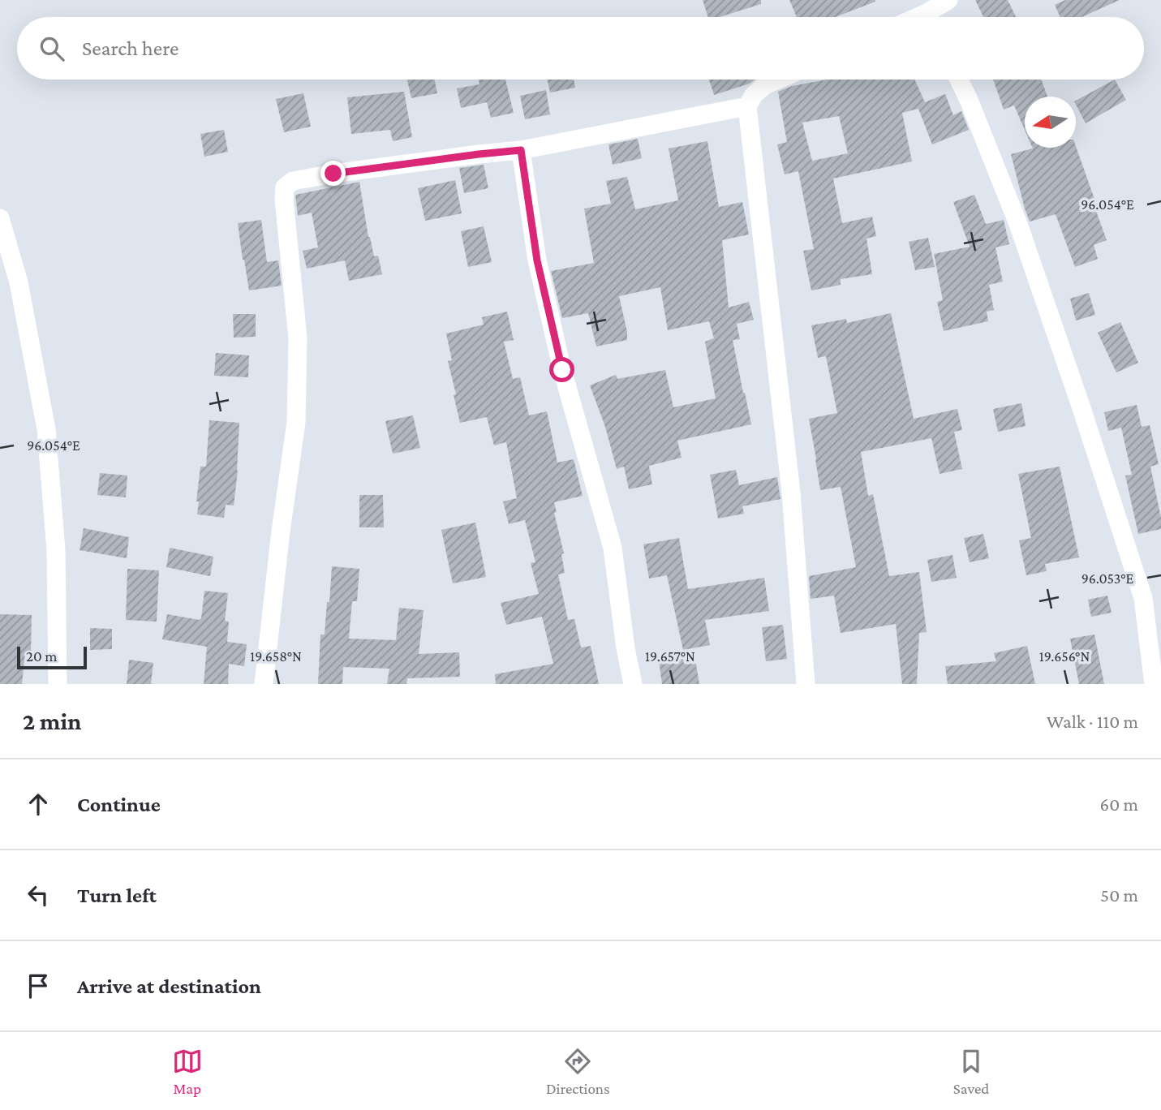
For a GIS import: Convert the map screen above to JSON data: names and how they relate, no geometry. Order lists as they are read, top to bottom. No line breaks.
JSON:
{"scale_bar":"20 m","north":"left","page":{"search":"Search here","scale":"20 m","heading":["2 min","Walk · 110 m"],"list":[["Continue","60 m"],["Turn left","50 m"],"Arrive at destination"],"nav":["Map","Directions","Saved"]},"coordinates":["96.054°E","96.053°E","19.658°N","19.657°N","19.656°N"]}
